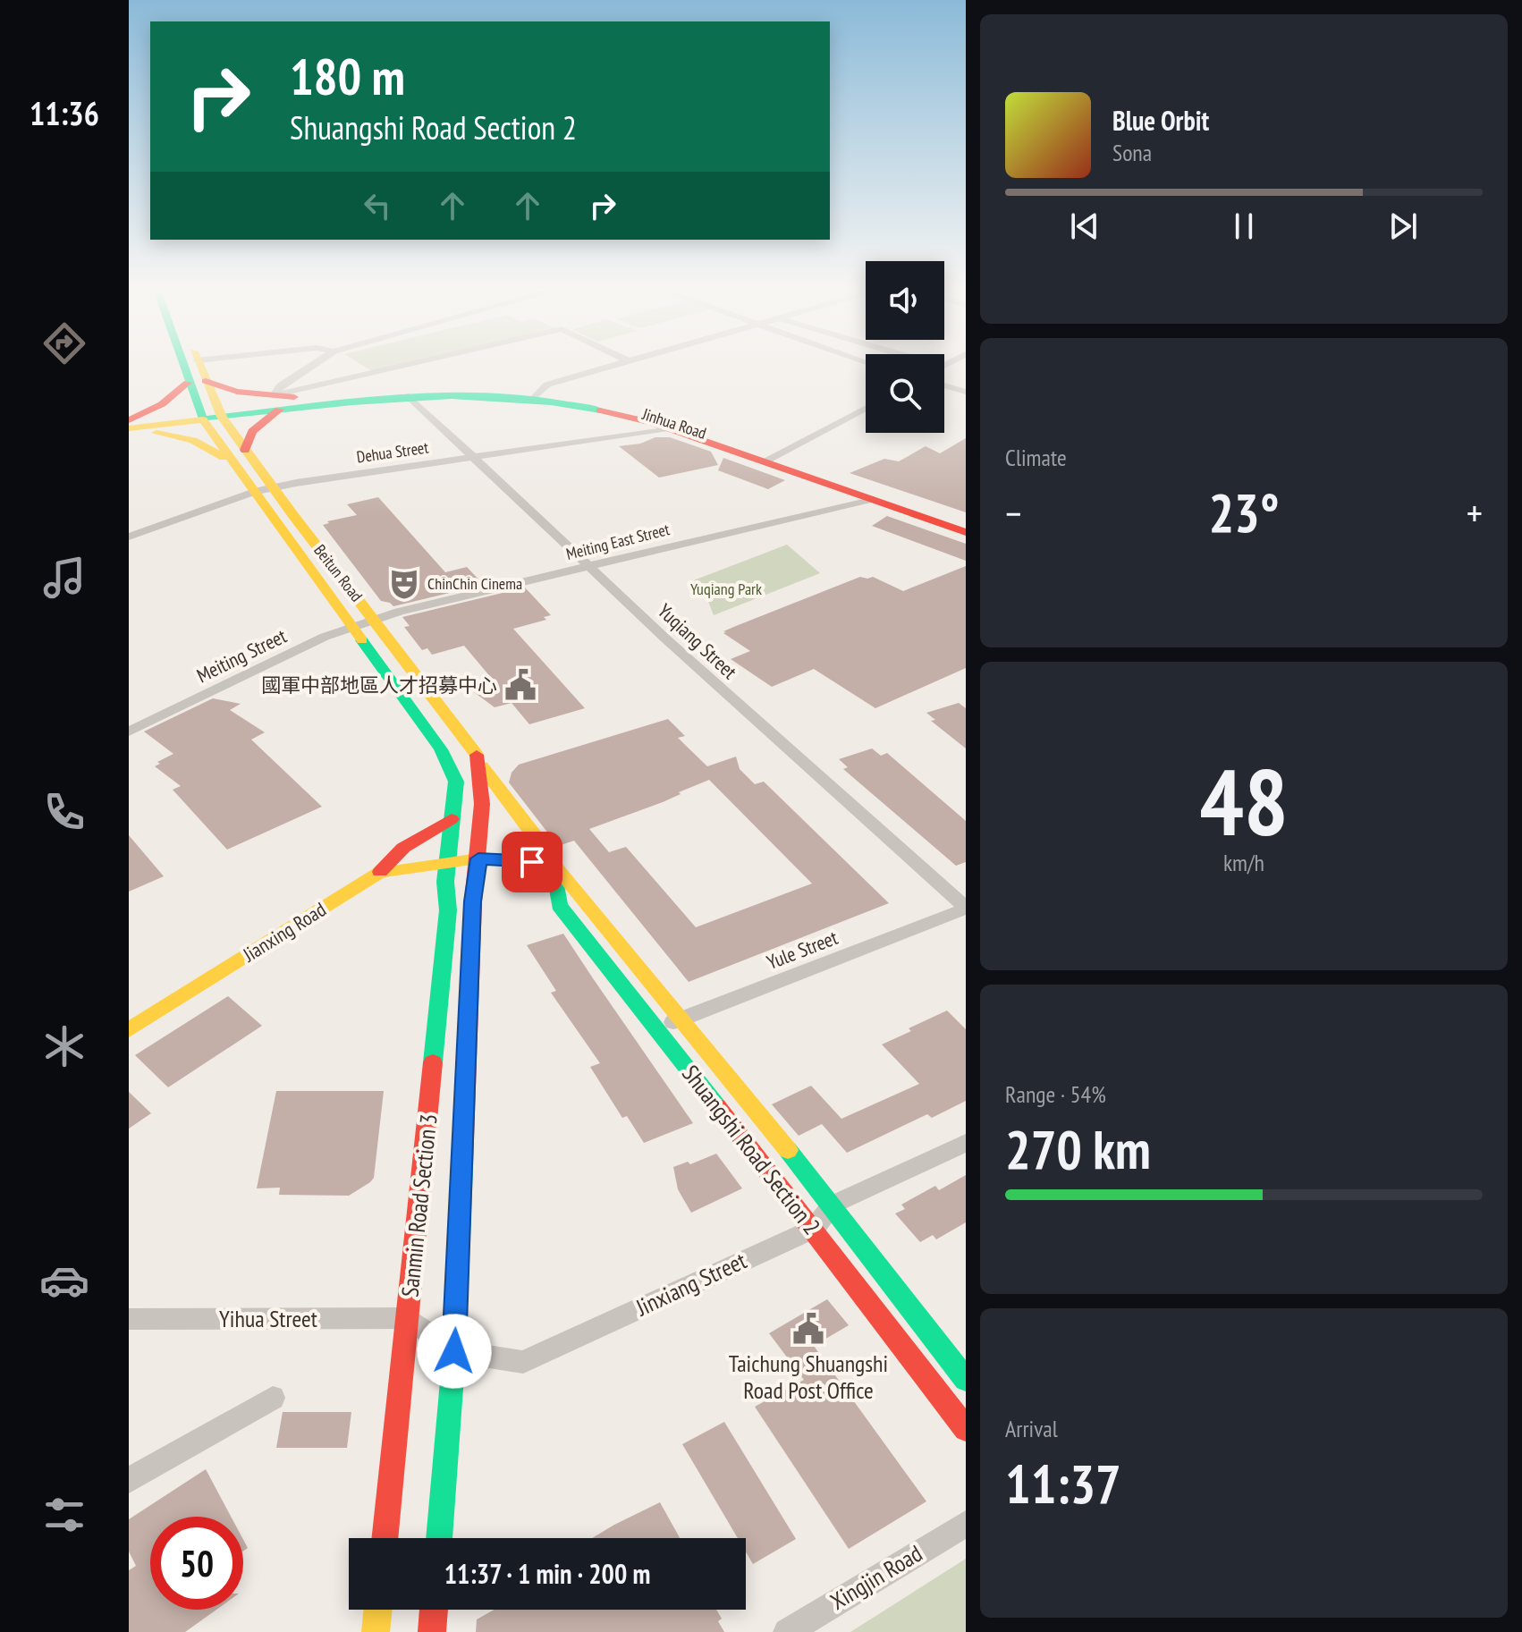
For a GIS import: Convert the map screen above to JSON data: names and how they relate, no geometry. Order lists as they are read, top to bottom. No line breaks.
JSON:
{"streets":{"main road":["Jinhua Road","Beitun Road","Jianxing Road","Shuangshi Road Section 2","Sanmin Road Section 3"],"street":["Dehua Street","Meiting East Street","Yuqiang Street","Meiting Street","Yule Street","Jinxiang Street","Yihua Street","Xingjin Road"]},"crossings":[["Jinhua Road","Dehua Street"],["Jinhua Road","Meiting East Street"],["Jinhua Road","Beitun Road"],["Jinhua Road","Yuqiang Street"],["Dehua Street","Beitun Road"],["Dehua Street","Yuqiang Street"],["Meiting East Street","Beitun Road"],["Meiting East Street","Yuqiang Street"],["Meiting East Street","Meiting Street"],["Beitun Road","Meiting Street"],["Beitun Road","Jianxing Road"],["Beitun Road","Shuangshi Road Section 2"],["Beitun Road","Sanmin Road Section 3"],["Yuqiang Street","Yule Street"],["Jianxing Road","Sanmin Road Section 3"],["Yule Street","Shuangshi Road Section 2"],["Shuangshi Road Section 2","Jinxiang Street"],["Sanmin Road Section 3","Jinxiang Street"],["Sanmin Road Section 3","Yihua Street"],["Jinxiang Street","Yihua Street"]],"parks":["Yuqiang Park"],"places":{"theatre":["ChinChin Cinema"],"public building":["國軍中部地區人才招募中心","Taichung Shuangshi Road Post Office"]},"page":{"tabs":"11:36","turn":["180 m","Shuangshi Road Section 2"],"song":["Blue Orbit","Sona"],"tile":["Climate",["48","km/h"],["Range · 54%","270 km"],["Arrival","11:37"]],"heat":["−","23°","+"],"limit":"50","trip":"11:37 · 1 min · 200 m"}}
